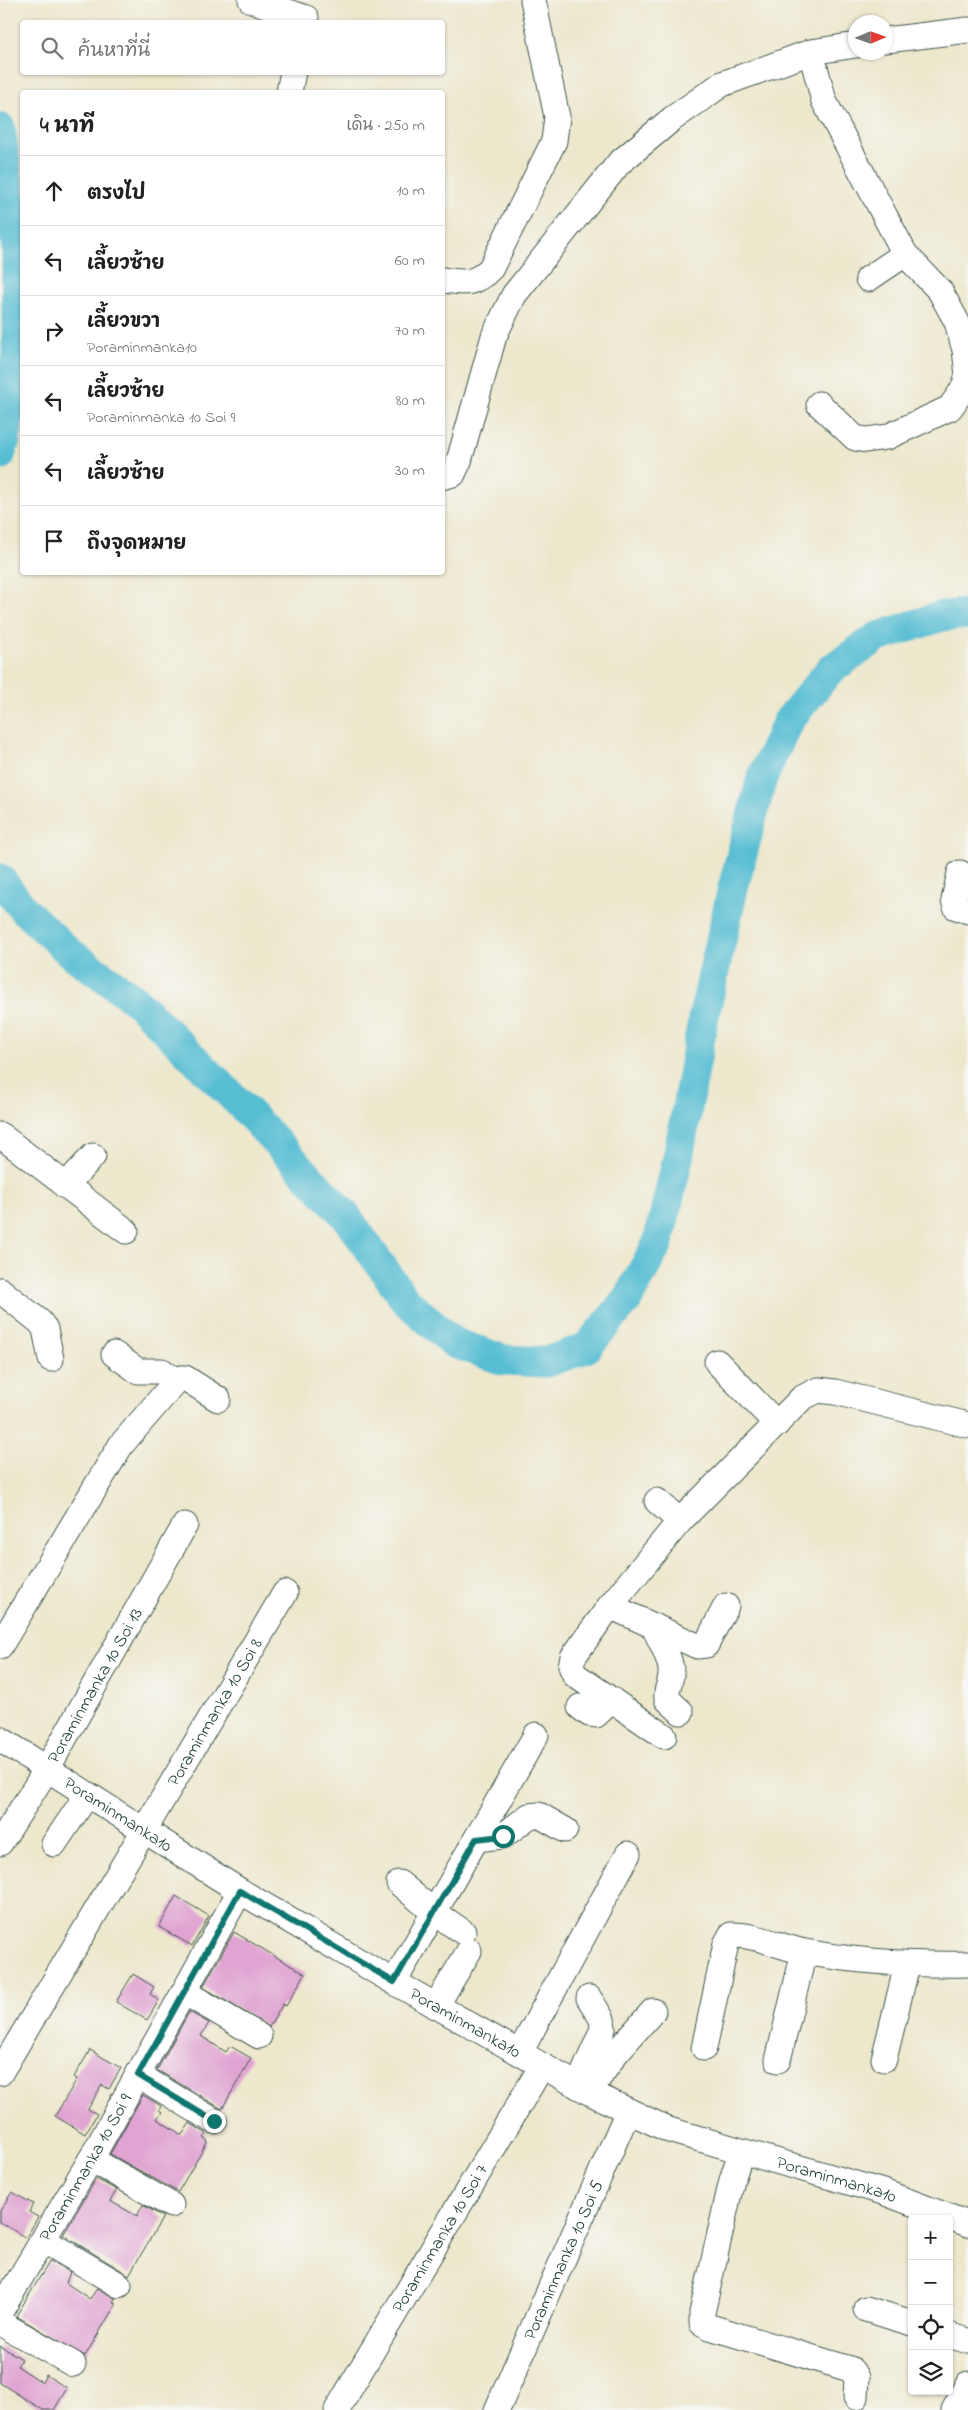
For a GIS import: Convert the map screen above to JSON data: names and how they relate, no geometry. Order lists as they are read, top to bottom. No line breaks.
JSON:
{"streets":{"street":["Poraminmanka 10 Soi 13","Poraminmanka 10 Soi 8","Poraminmanka10","Poraminmanka 10 Soi 9","Poraminmanka 10 Soi 7","Poraminmanka 10 Soi 5"]},"crossings":[["Poraminmanka 10 Soi 13","Poraminmanka10"],["Poraminmanka 10 Soi 8","Poraminmanka10"],["Poraminmanka10","Poraminmanka 10 Soi 9"],["Poraminmanka10","Poraminmanka 10 Soi 7"],["Poraminmanka10","Poraminmanka 10 Soi 5"]],"north":"right","page":{"search":"ค้นหาที่นี่","heading":["4 นาที","เดิน · 250 m"],"list":[["ตรงไป","10 m"],["เลี้ยวซ้าย","60 m"],["เลี้ยวขวา","Poraminmanka10","70 m"],["เลี้ยวซ้าย","Poraminmanka 10 Soi 9","80 m"],["เลี้ยวซ้าย","30 m"],"ถึงจุดหมาย"],"map_buttons":["+","−"]}}
